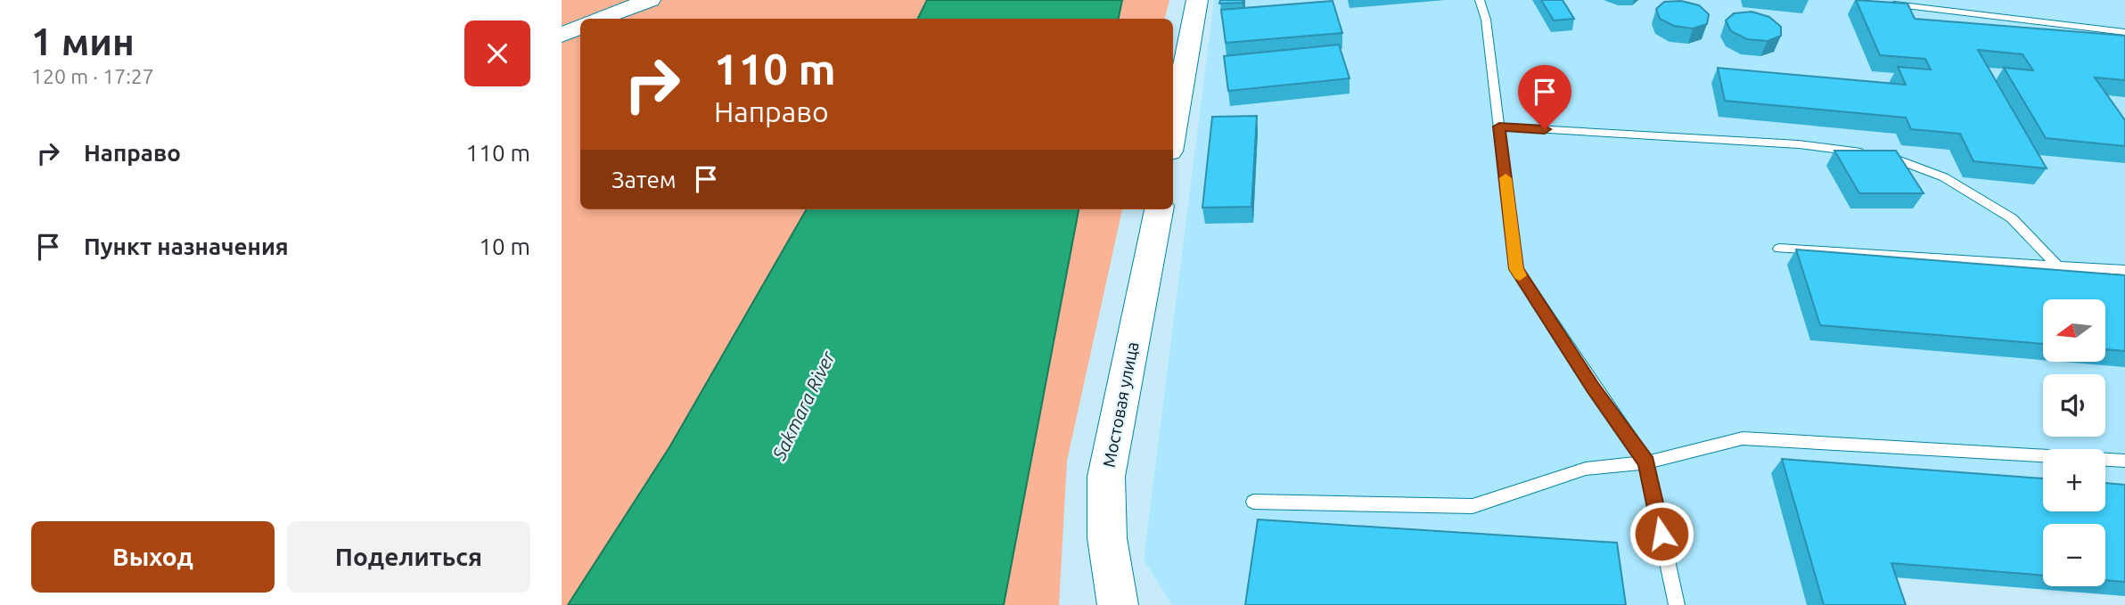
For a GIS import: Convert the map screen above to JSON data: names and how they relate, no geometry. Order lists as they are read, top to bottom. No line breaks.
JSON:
{"streets":{"street":["Мостовая улица"]},"water":["Sakmara River"],"north":"left","page":{"heading":["1 мин","120 m · 17:27"],"turn":["110 m","Направо"],"list":[{"name":"Направо","value":"110 m"},{"name":"Пункт назначения","value":"10 m"}],"then":"Затем","map_buttons":["+","−"],"buttons":["Выход","Поделиться"]}}
